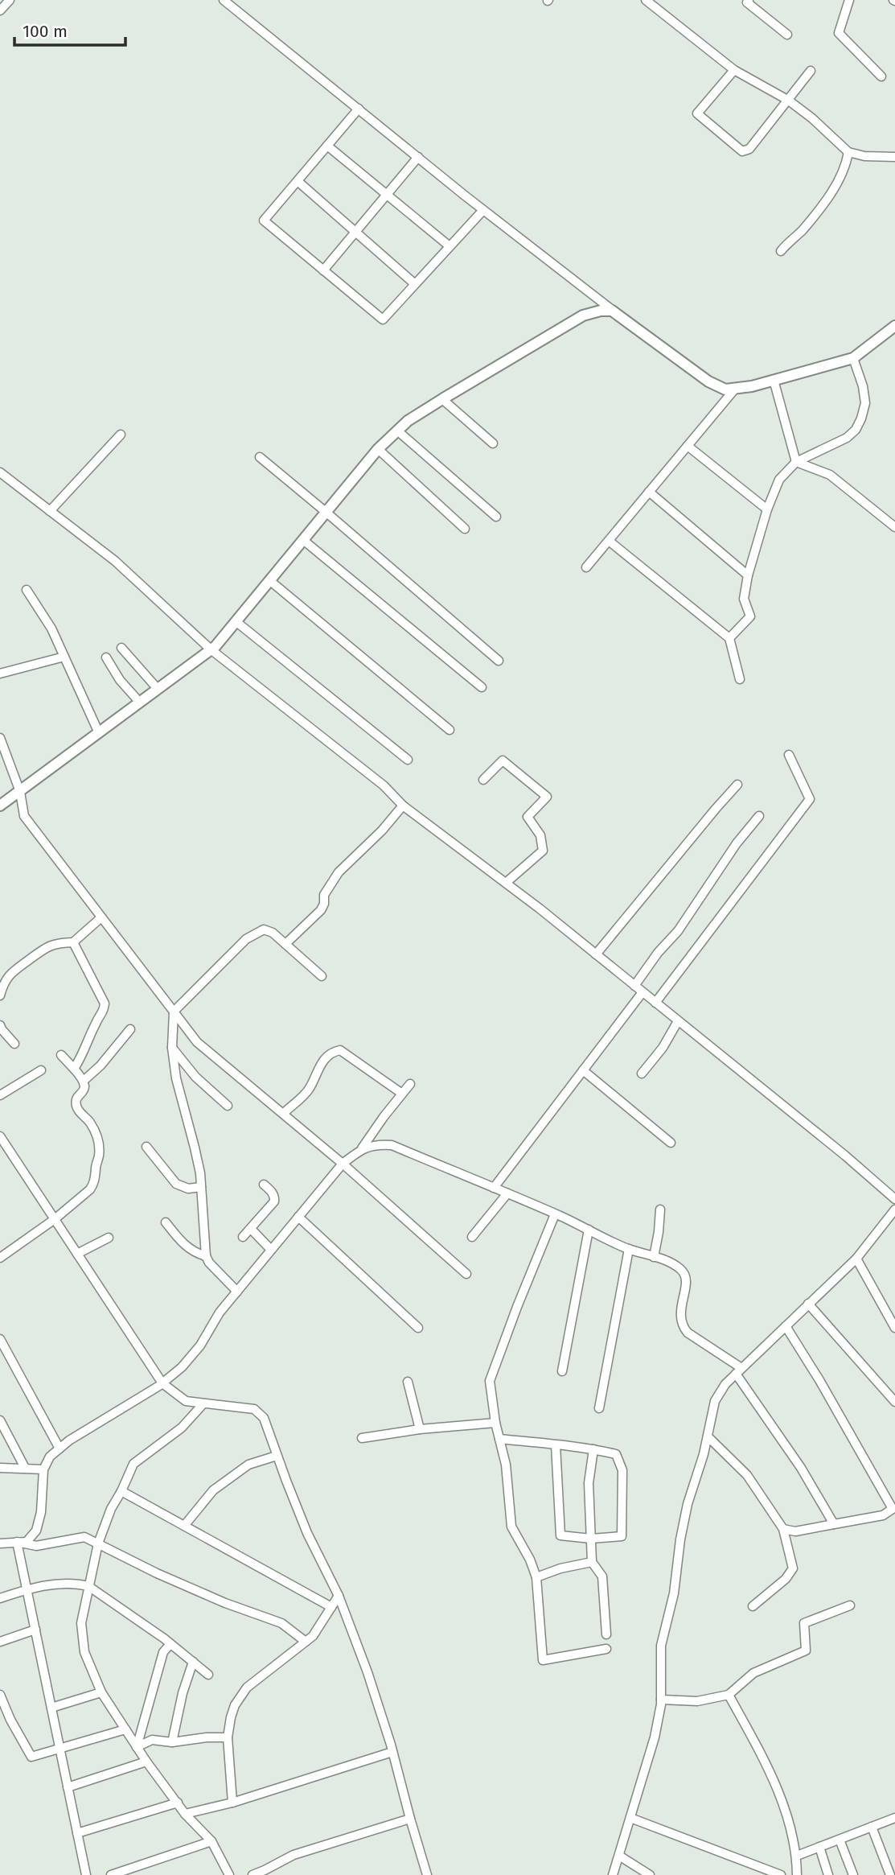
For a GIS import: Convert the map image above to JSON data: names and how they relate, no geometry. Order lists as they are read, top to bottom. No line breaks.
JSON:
{"scale_bar":"100 m"}
